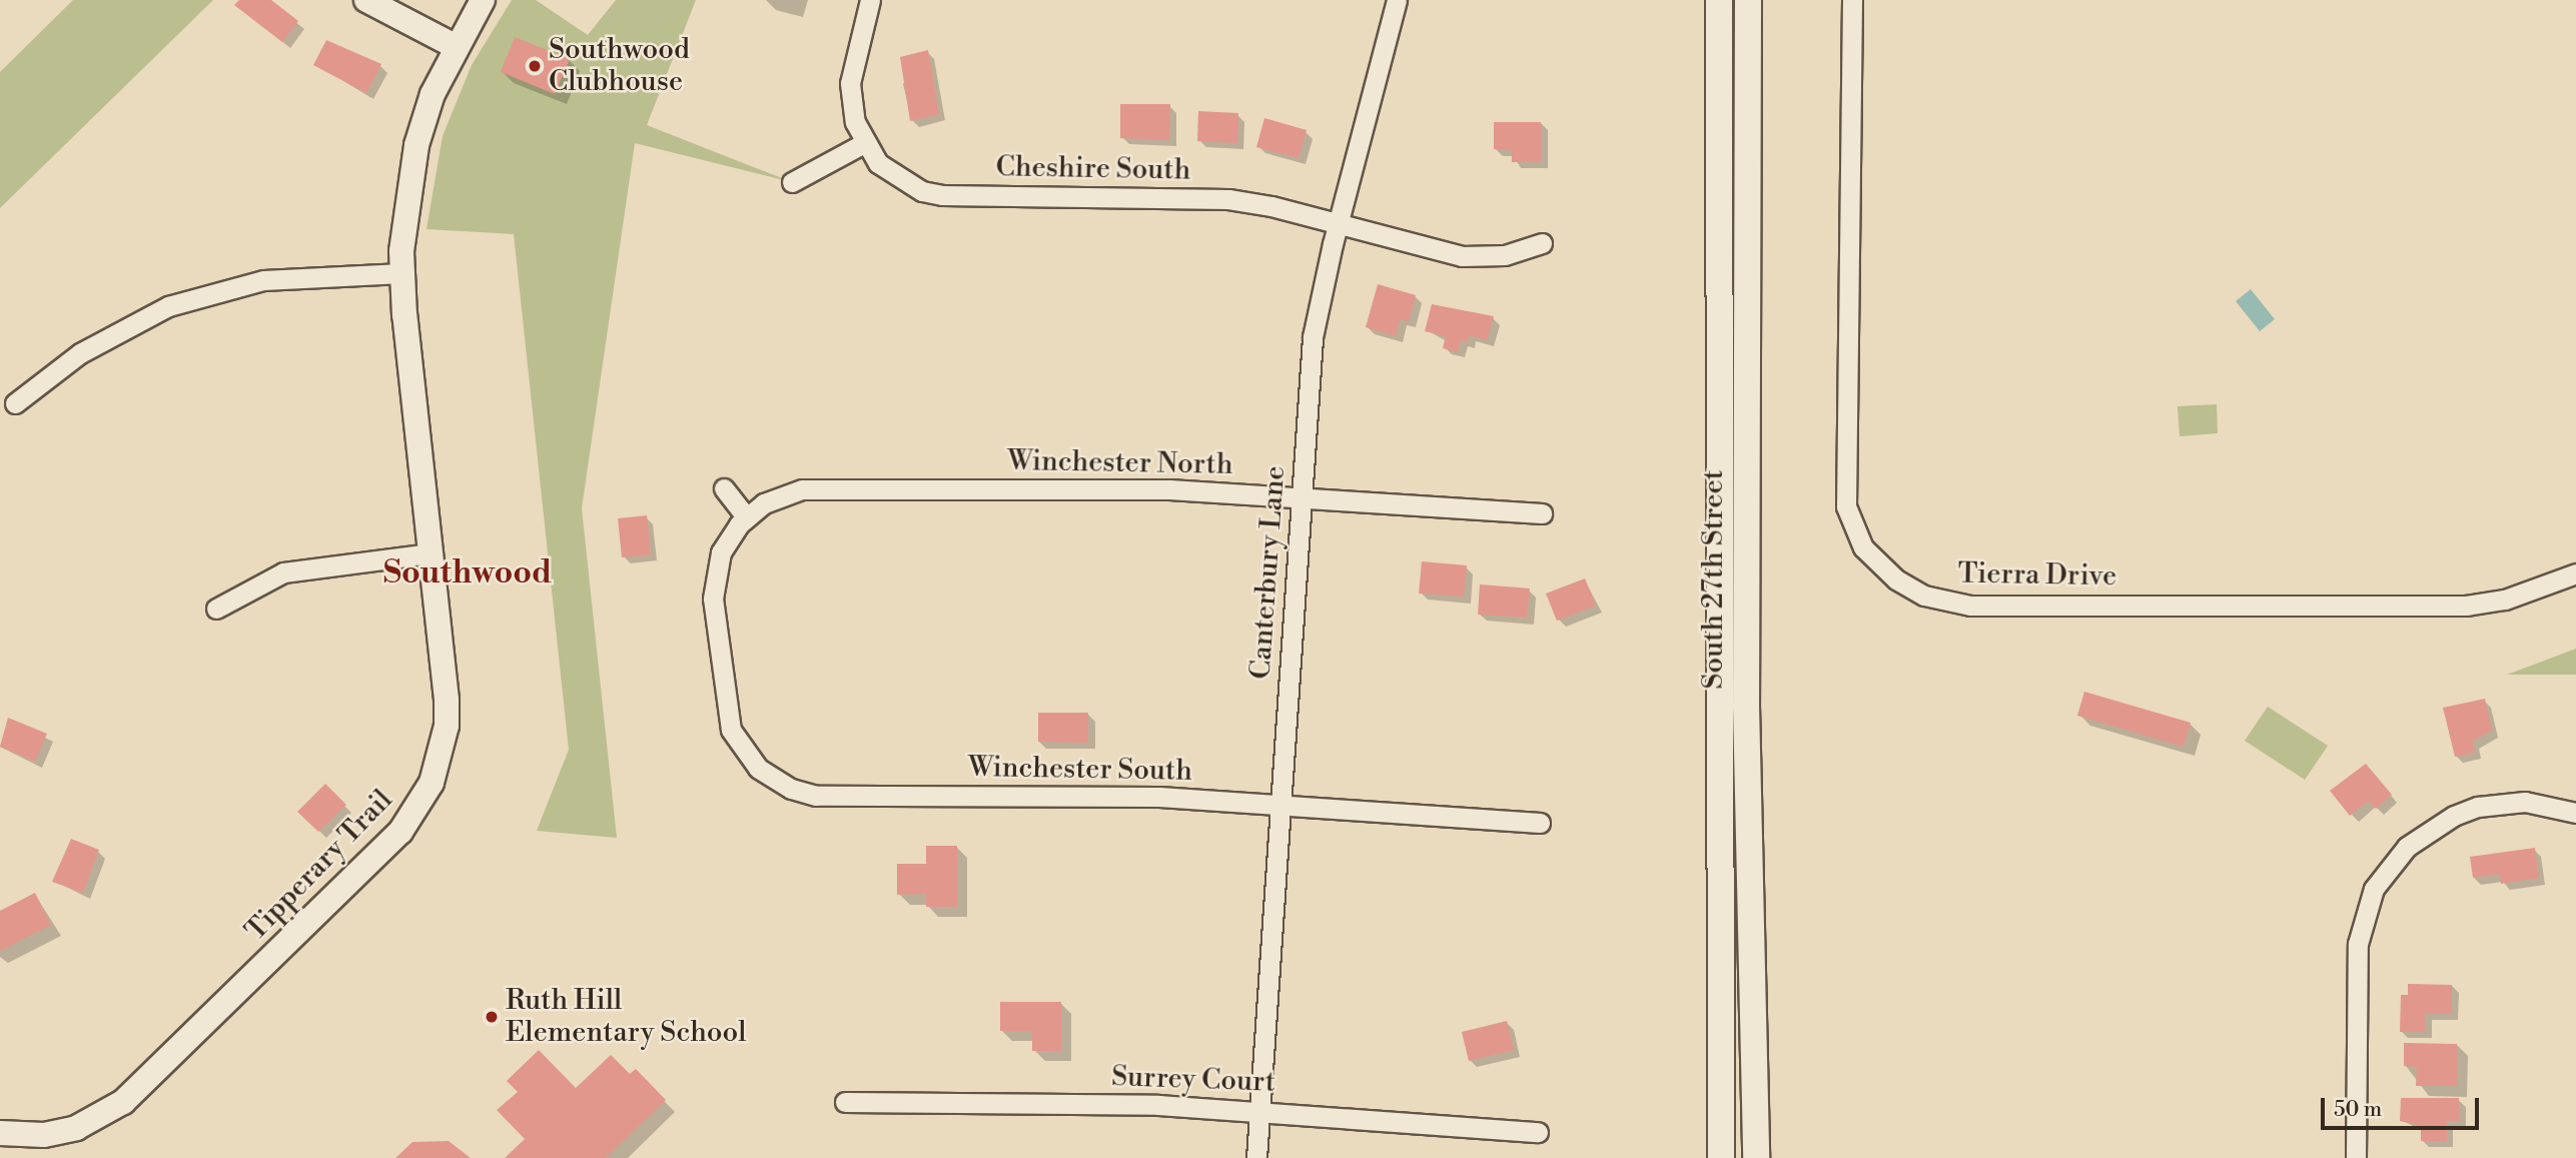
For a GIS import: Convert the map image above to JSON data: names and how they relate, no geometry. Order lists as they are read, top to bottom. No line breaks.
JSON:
{"streets":{"main road":["South 27th Street"],"street":["Cheshire South","Winchester North","Canterbury Lane","Tierra Drive","Winchester South","Tipperary Trail","Surrey Court"]},"crossings":[["Cheshire South","Canterbury Lane"],["Winchester North","Canterbury Lane"],["Winchester North","Winchester South"],["Canterbury Lane","Winchester South"],["Canterbury Lane","Surrey Court"]],"districts":["Southwood"],"places":["Southwood Clubhouse","Ruth Hill Elementary School"],"scale_bar":"50 m"}
